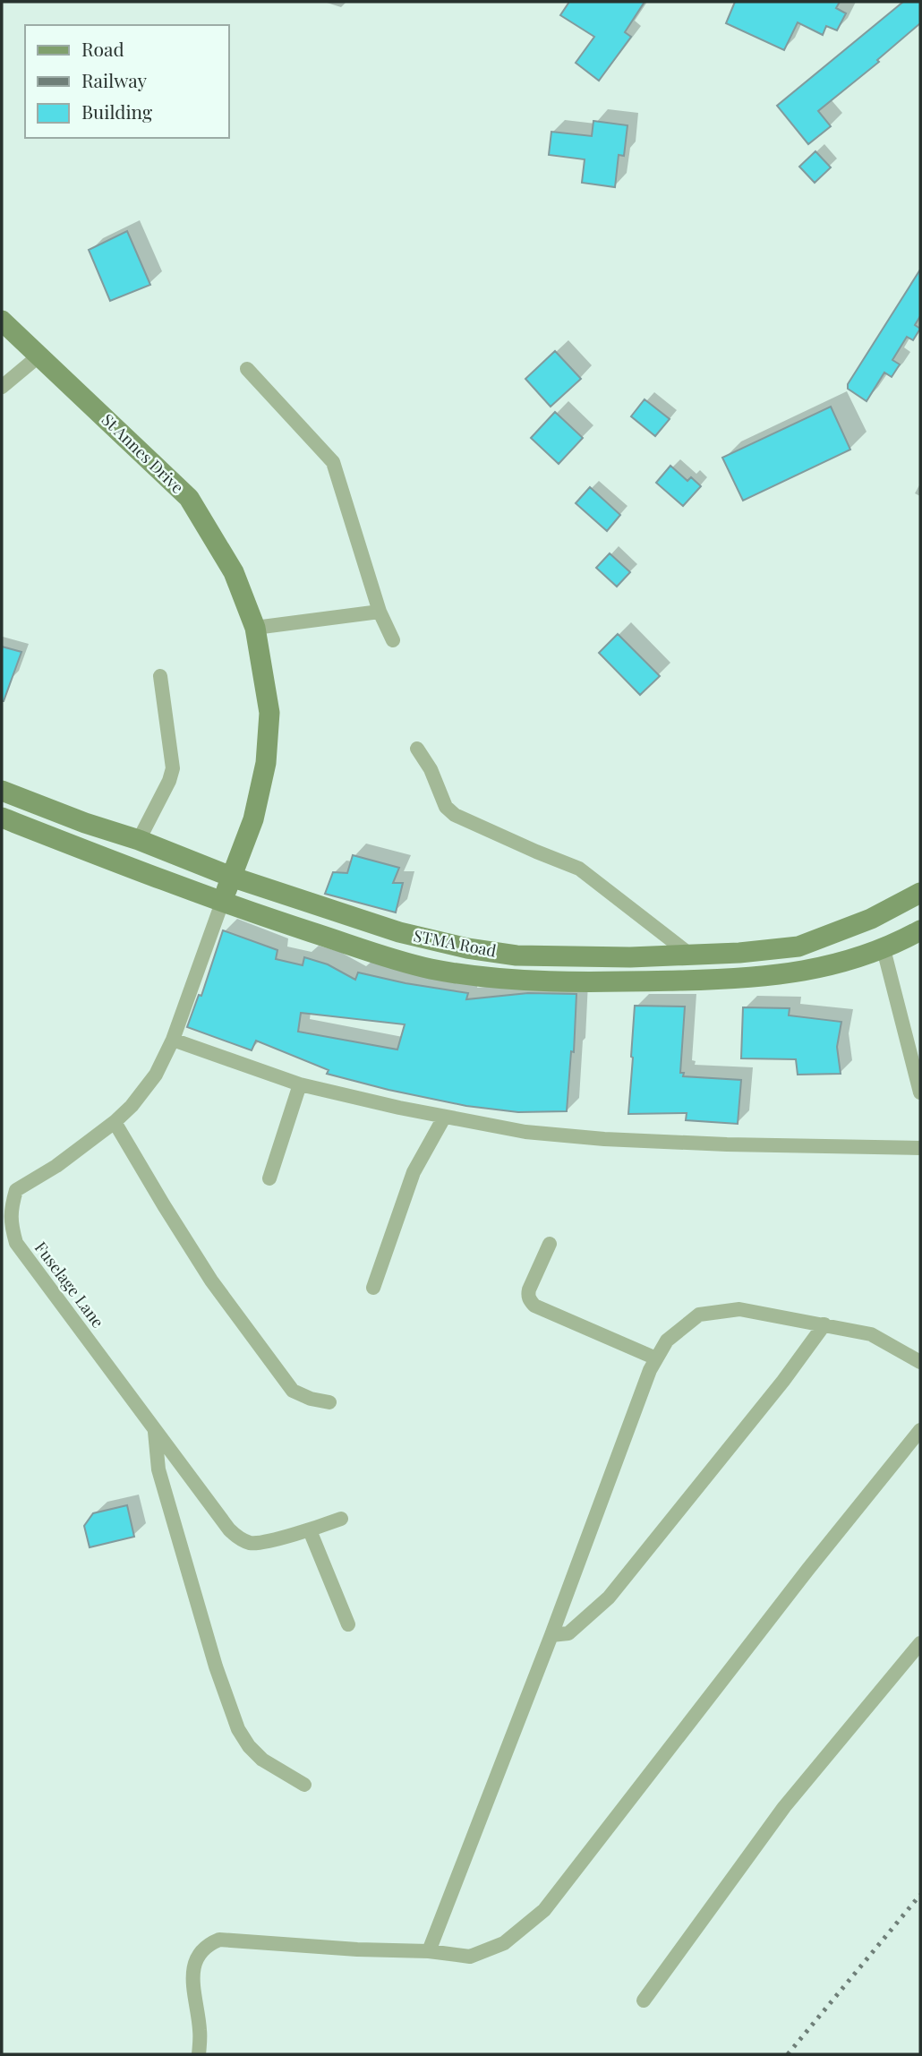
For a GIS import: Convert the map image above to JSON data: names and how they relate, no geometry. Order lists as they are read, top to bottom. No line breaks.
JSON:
{"streets":{"main road":["St Annes Drive","STMA Road"],"street":["Fuselage Lane"]},"crossings":[["St Annes Drive","STMA Road"],["St Annes Drive","Fuselage Lane"],["STMA Road","Fuselage Lane"]],"legend":["Road","Railway","Building"]}
